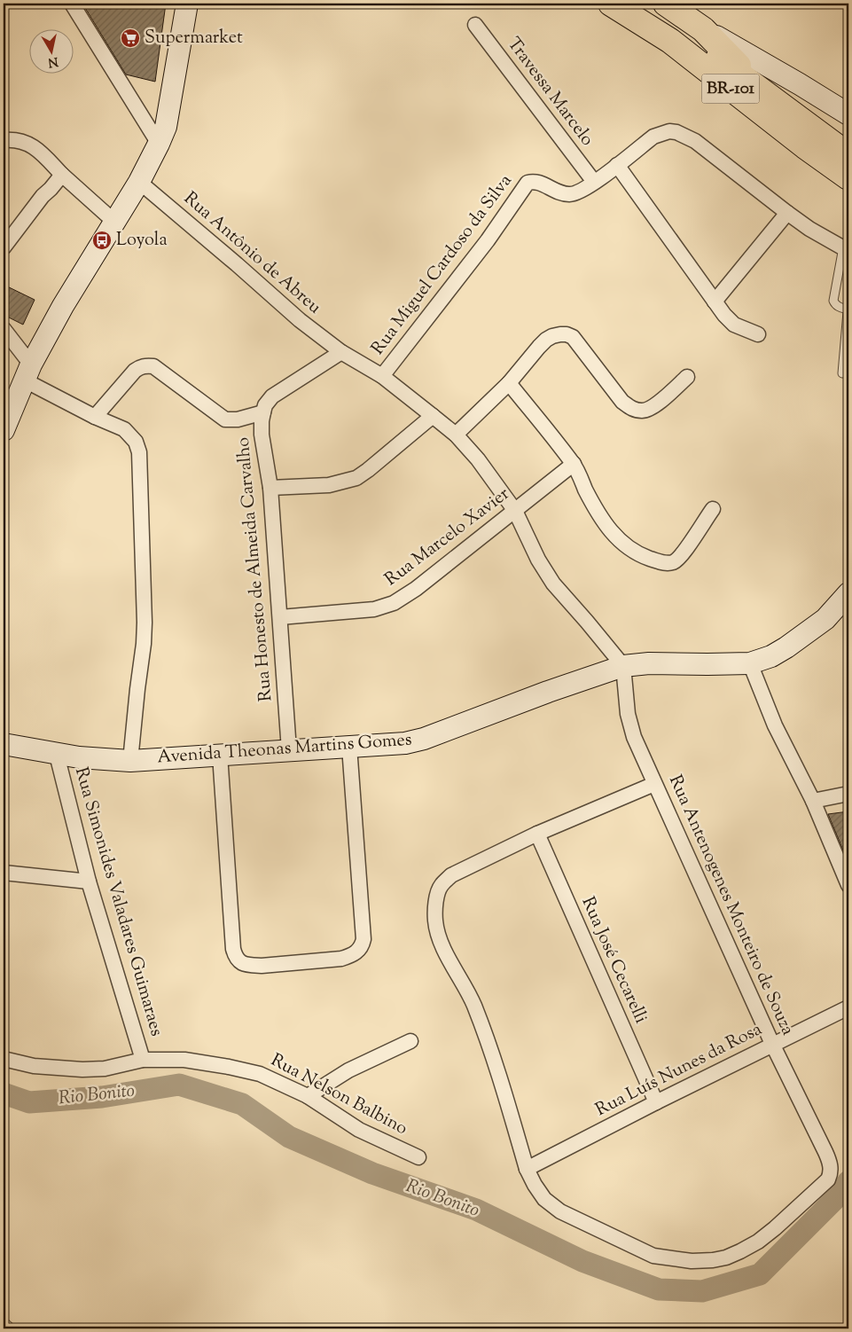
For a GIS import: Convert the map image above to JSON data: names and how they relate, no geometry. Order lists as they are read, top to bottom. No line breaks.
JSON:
{"streets":{"highway":["BR-101"],"street":["Travessa Marcelo","Rua Antônio de Abreu","Rua Miguel Cardoso da Silva","Rua Marcelo Xavier","Rua Honesto de Almeida Carvalho","Avenida Theonas Martins Gomes","Rua Simonides Valadares Guimaraes","Rua Antenogenes Monteiro de Souza","Rua José Cecarelli","Rua Luís Nunes da Rosa","Rua Nelson Balbino"]},"crossings":[["Travessa Marcelo","Rua Miguel Cardoso da Silva"],["Rua Antônio de Abreu","Rua Miguel Cardoso da Silva"],["Rua Antônio de Abreu","Rua Marcelo Xavier"],["Rua Antônio de Abreu","Rua Honesto de Almeida Carvalho"],["Rua Antônio de Abreu","Avenida Theonas Martins Gomes"],["Rua Antônio de Abreu","Rua Antenogenes Monteiro de Souza"],["Rua Marcelo Xavier","Rua Honesto de Almeida Carvalho"],["Rua Honesto de Almeida Carvalho","Avenida Theonas Martins Gomes"],["Avenida Theonas Martins Gomes","Rua Simonides Valadares Guimaraes"],["Avenida Theonas Martins Gomes","Rua Antenogenes Monteiro de Souza"],["Rua Simonides Valadares Guimaraes","Rua Nelson Balbino"],["Rua Antenogenes Monteiro de Souza","Rua José Cecarelli"],["Rua Antenogenes Monteiro de Souza","Rua Luís Nunes da Rosa"],["Rua José Cecarelli","Rua Luís Nunes da Rosa"]],"water":["Rio Bonito"],"places":{"supermarket":["Supermarket"],"bus stop":["Loyola"]},"north":"bottom"}
